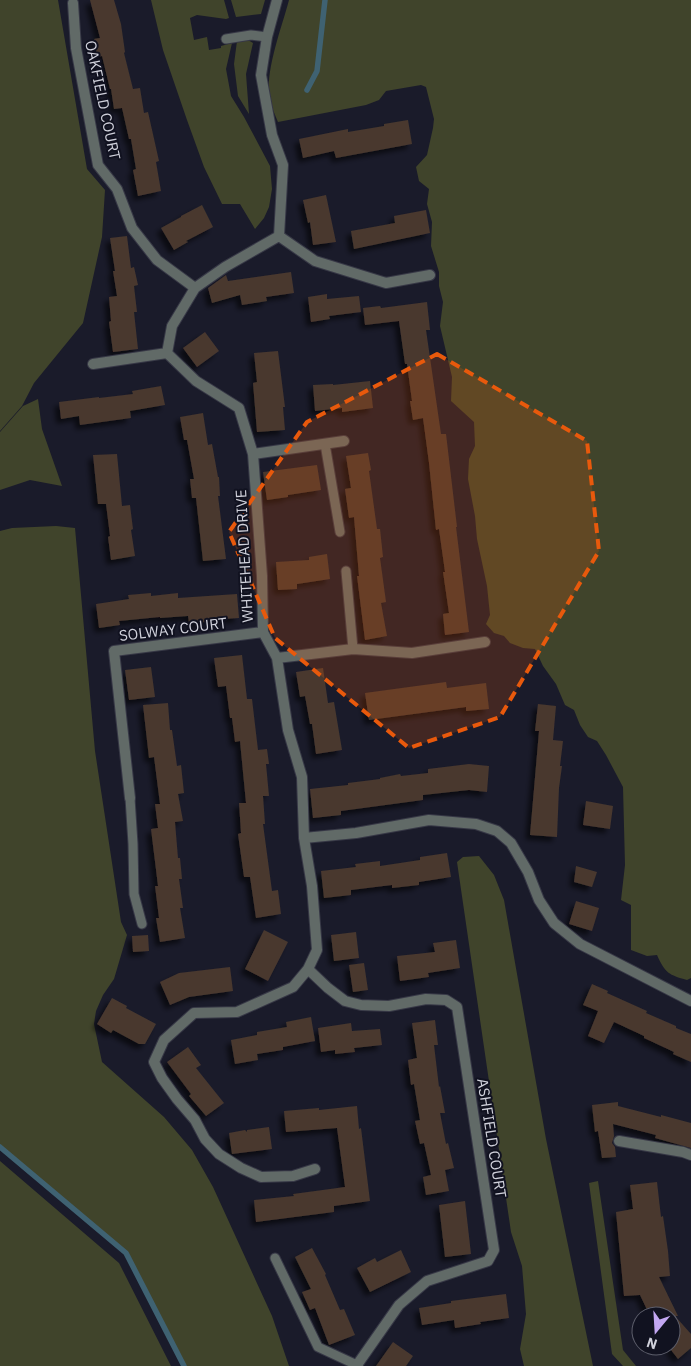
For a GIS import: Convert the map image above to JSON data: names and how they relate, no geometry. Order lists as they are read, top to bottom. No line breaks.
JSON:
{"streets":{"street":["OAKFIELD COURT","WHITEHEAD DRIVE","SOLWAY COURT","ASHFIELD COURT"]},"crossings":[["WHITEHEAD DRIVE","SOLWAY COURT"],["WHITEHEAD DRIVE","ASHFIELD COURT"]],"north":"bottom"}
